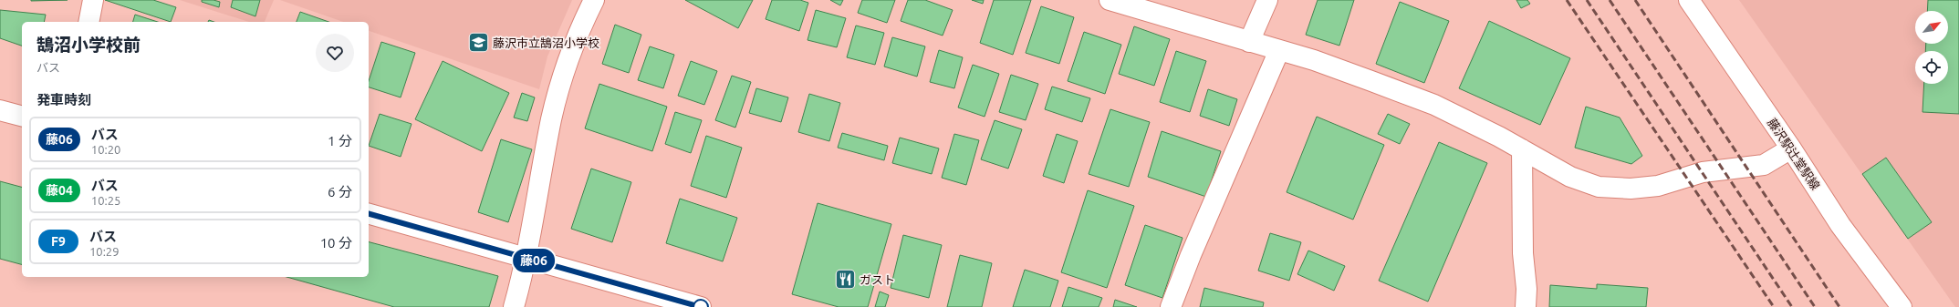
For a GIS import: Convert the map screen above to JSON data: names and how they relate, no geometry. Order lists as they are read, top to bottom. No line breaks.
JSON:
{"streets":{"street":["藤沢駅辻堂駅線"]},"places":{"school or university":["藤沢市立鵠沼小学校"],"restaurant":["ガスト"]},"lines":["bus line 藤06"],"north":"top right","page":{"on_map":"藤06","heading":[["鵠沼小学校前","バス"],"発車時刻"],"list":[{"mark":"藤06","name":"バス","note":"10:20","value":"1 分"},{"mark":"藤04","name":"バス","note":"10:25","value":"6 分"},{"mark":"F9","name":"バス","note":"10:29","value":"10 分"}]}}
